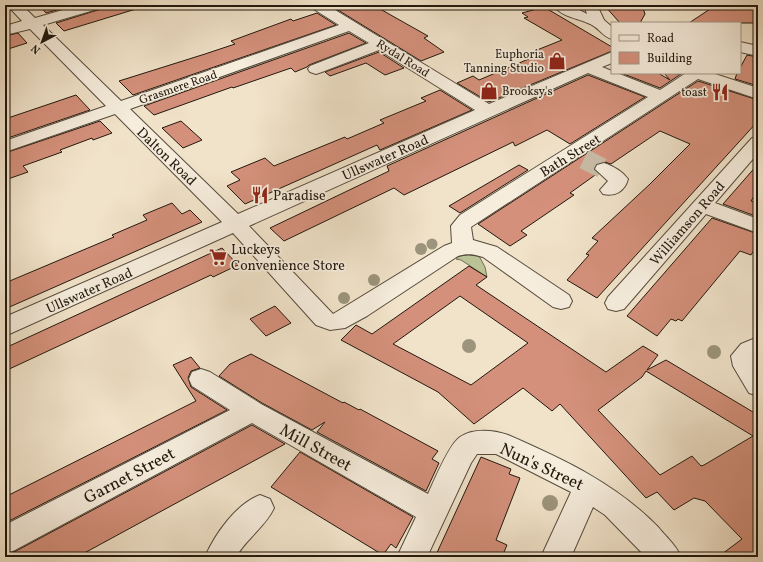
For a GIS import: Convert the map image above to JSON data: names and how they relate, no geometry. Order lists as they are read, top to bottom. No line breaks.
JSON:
{"streets":{"street":["Rydal Road","Grasmere Road","Bath Street","Dalton Road","Ullswater Road","Williamson Road","Mill Street","Nun's Street","Garnet Street"]},"crossings":[["Rydal Road","Grasmere Road"],["Rydal Road","Ullswater Road"],["Grasmere Road","Dalton Road"],["Bath Street","Dalton Road"],["Dalton Road","Ullswater Road"],["Mill Street","Nun's Street"],["Mill Street","Garnet Street"]],"places":{"shop":["Euphoria Tanning Studio","Brooksy's"],"restaurant":["toast","Paradise"],"supermarket":["Luckeys Convenience Store"]},"legend":["Road","Building"],"north":"bottom left"}
